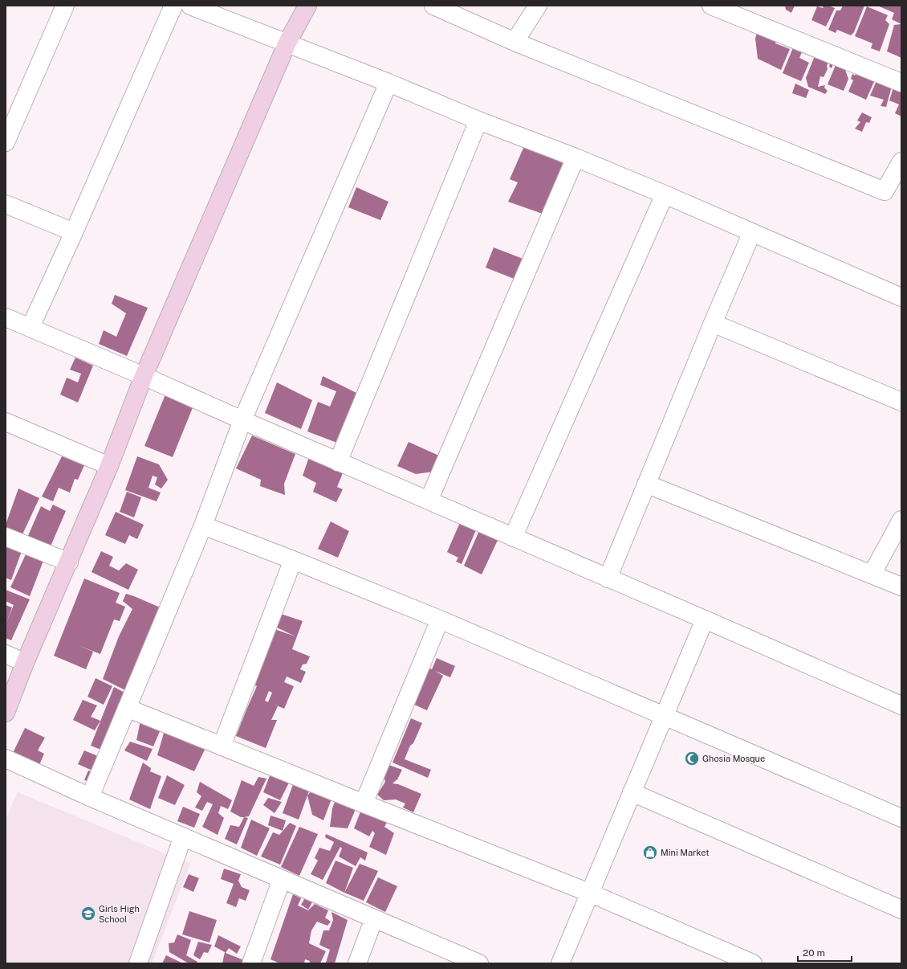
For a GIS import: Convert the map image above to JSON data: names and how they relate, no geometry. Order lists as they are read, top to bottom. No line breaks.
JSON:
{"places":{"mosque":["Ghosia Mosque"],"shop":["Mini Market"],"school or university":["Girls High School"]},"scale_bar":"20 m"}
